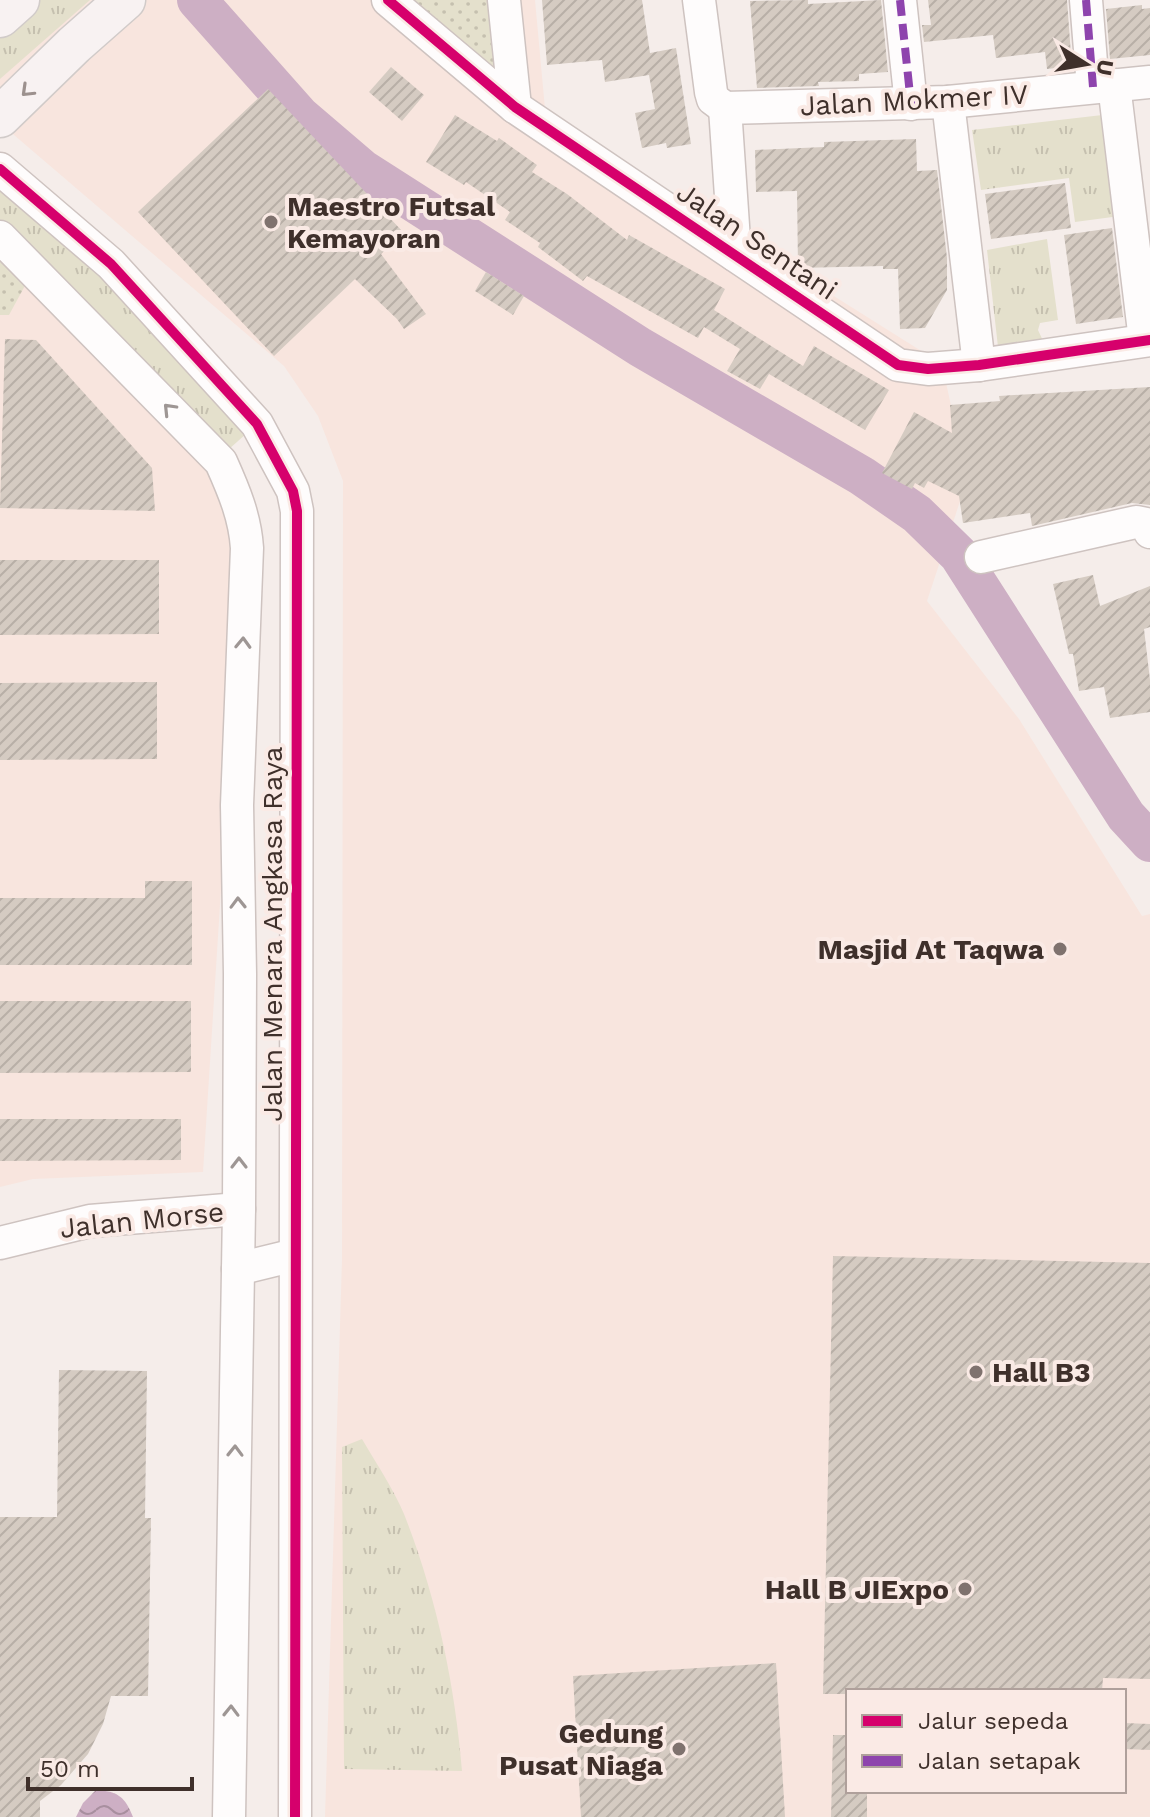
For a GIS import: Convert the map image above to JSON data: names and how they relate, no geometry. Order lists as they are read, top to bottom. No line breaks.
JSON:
{"streets":{"street":["Jalan Mokmer IV","Jalan Sentani","Jalan Menara Angkasa Raya","Jalan Morse"]},"crossings":[["Jalan Menara Angkasa Raya","Jalan Morse"]],"places":["Maestro Futsal Kemayoran","Masjid At Taqwa","Hall B3","Hall B JIExpo","Gedung Pusat Niaga"],"legend":["Jalur sepeda","Jalan setapak"],"scale_bar":"50 m","north":"right"}
